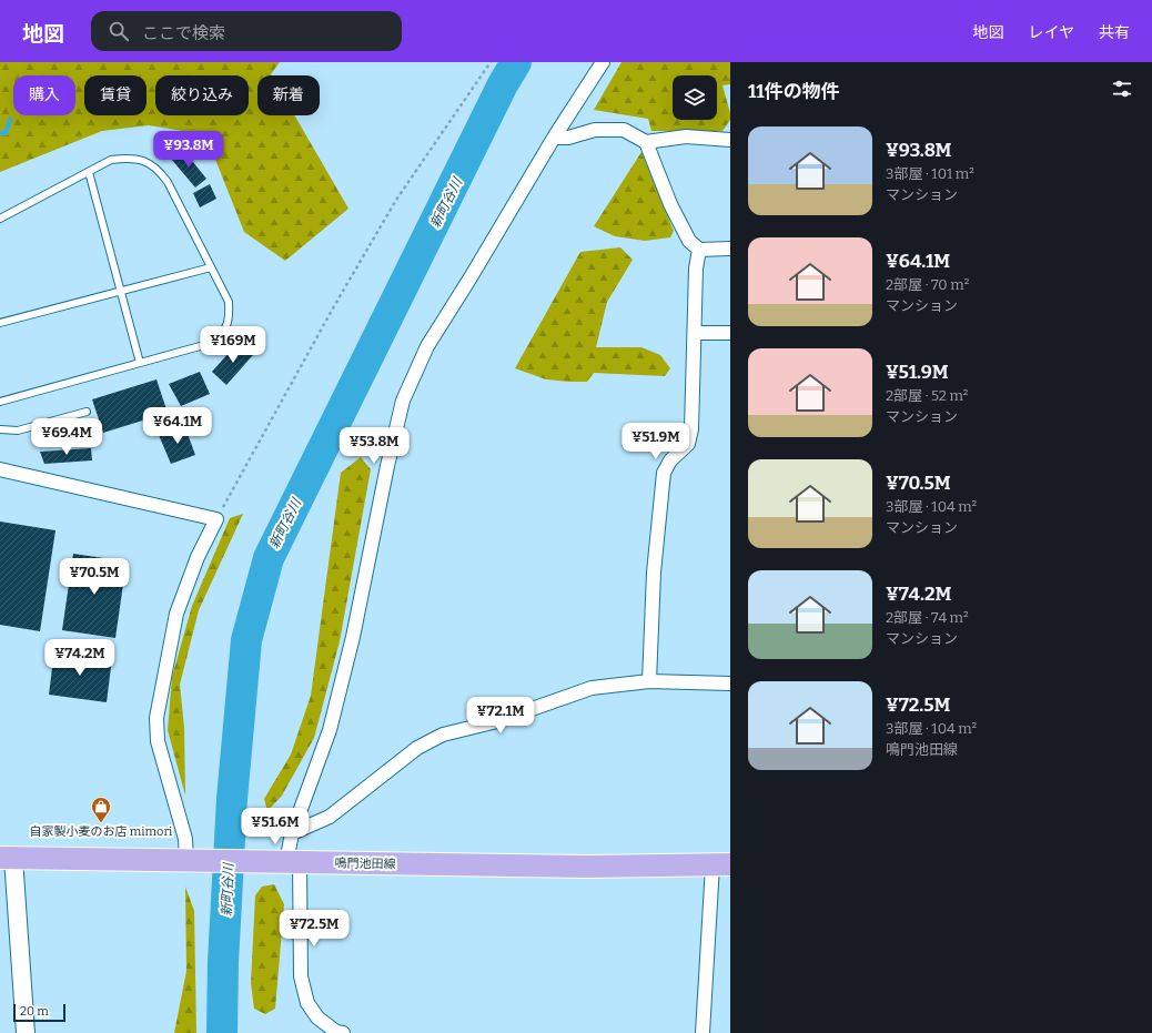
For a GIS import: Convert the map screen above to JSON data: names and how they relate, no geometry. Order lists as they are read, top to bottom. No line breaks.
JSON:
{"streets":{"main road":["鳴門池田線"]},"water":["新町谷川"],"places":{"shop":["自家製小麦のお店 mimori"]},"scale_bar":"20 m","page":{"header":"地図","search":"ここで検索","nav":["地図","レイヤ","共有"],"heading":"11件の物件","chip":["購入","賃貸","絞り込み","新着"],"list":[{"name":"¥93.8M","note":"3部屋 · 101 m² · マンション"},{"name":"¥64.1M","note":"2部屋 · 70 m² · マンション"},{"name":"¥51.9M","note":"2部屋 · 52 m² · マンション"},{"name":"¥70.5M","note":"3部屋 · 104 m² · マンション"},{"name":"¥74.2M","note":"2部屋 · 74 m² · マンション"},{"name":"¥72.5M","note":"3部屋 · 104 m² · 鳴門池田線"}],"price":["¥93.8M","¥169M","¥64.1M","¥69.4M","¥51.9M","¥53.8M","¥70.5M","¥74.2M","¥72.1M","¥51.6M","¥72.5M"],"scale":"20 m"}}
